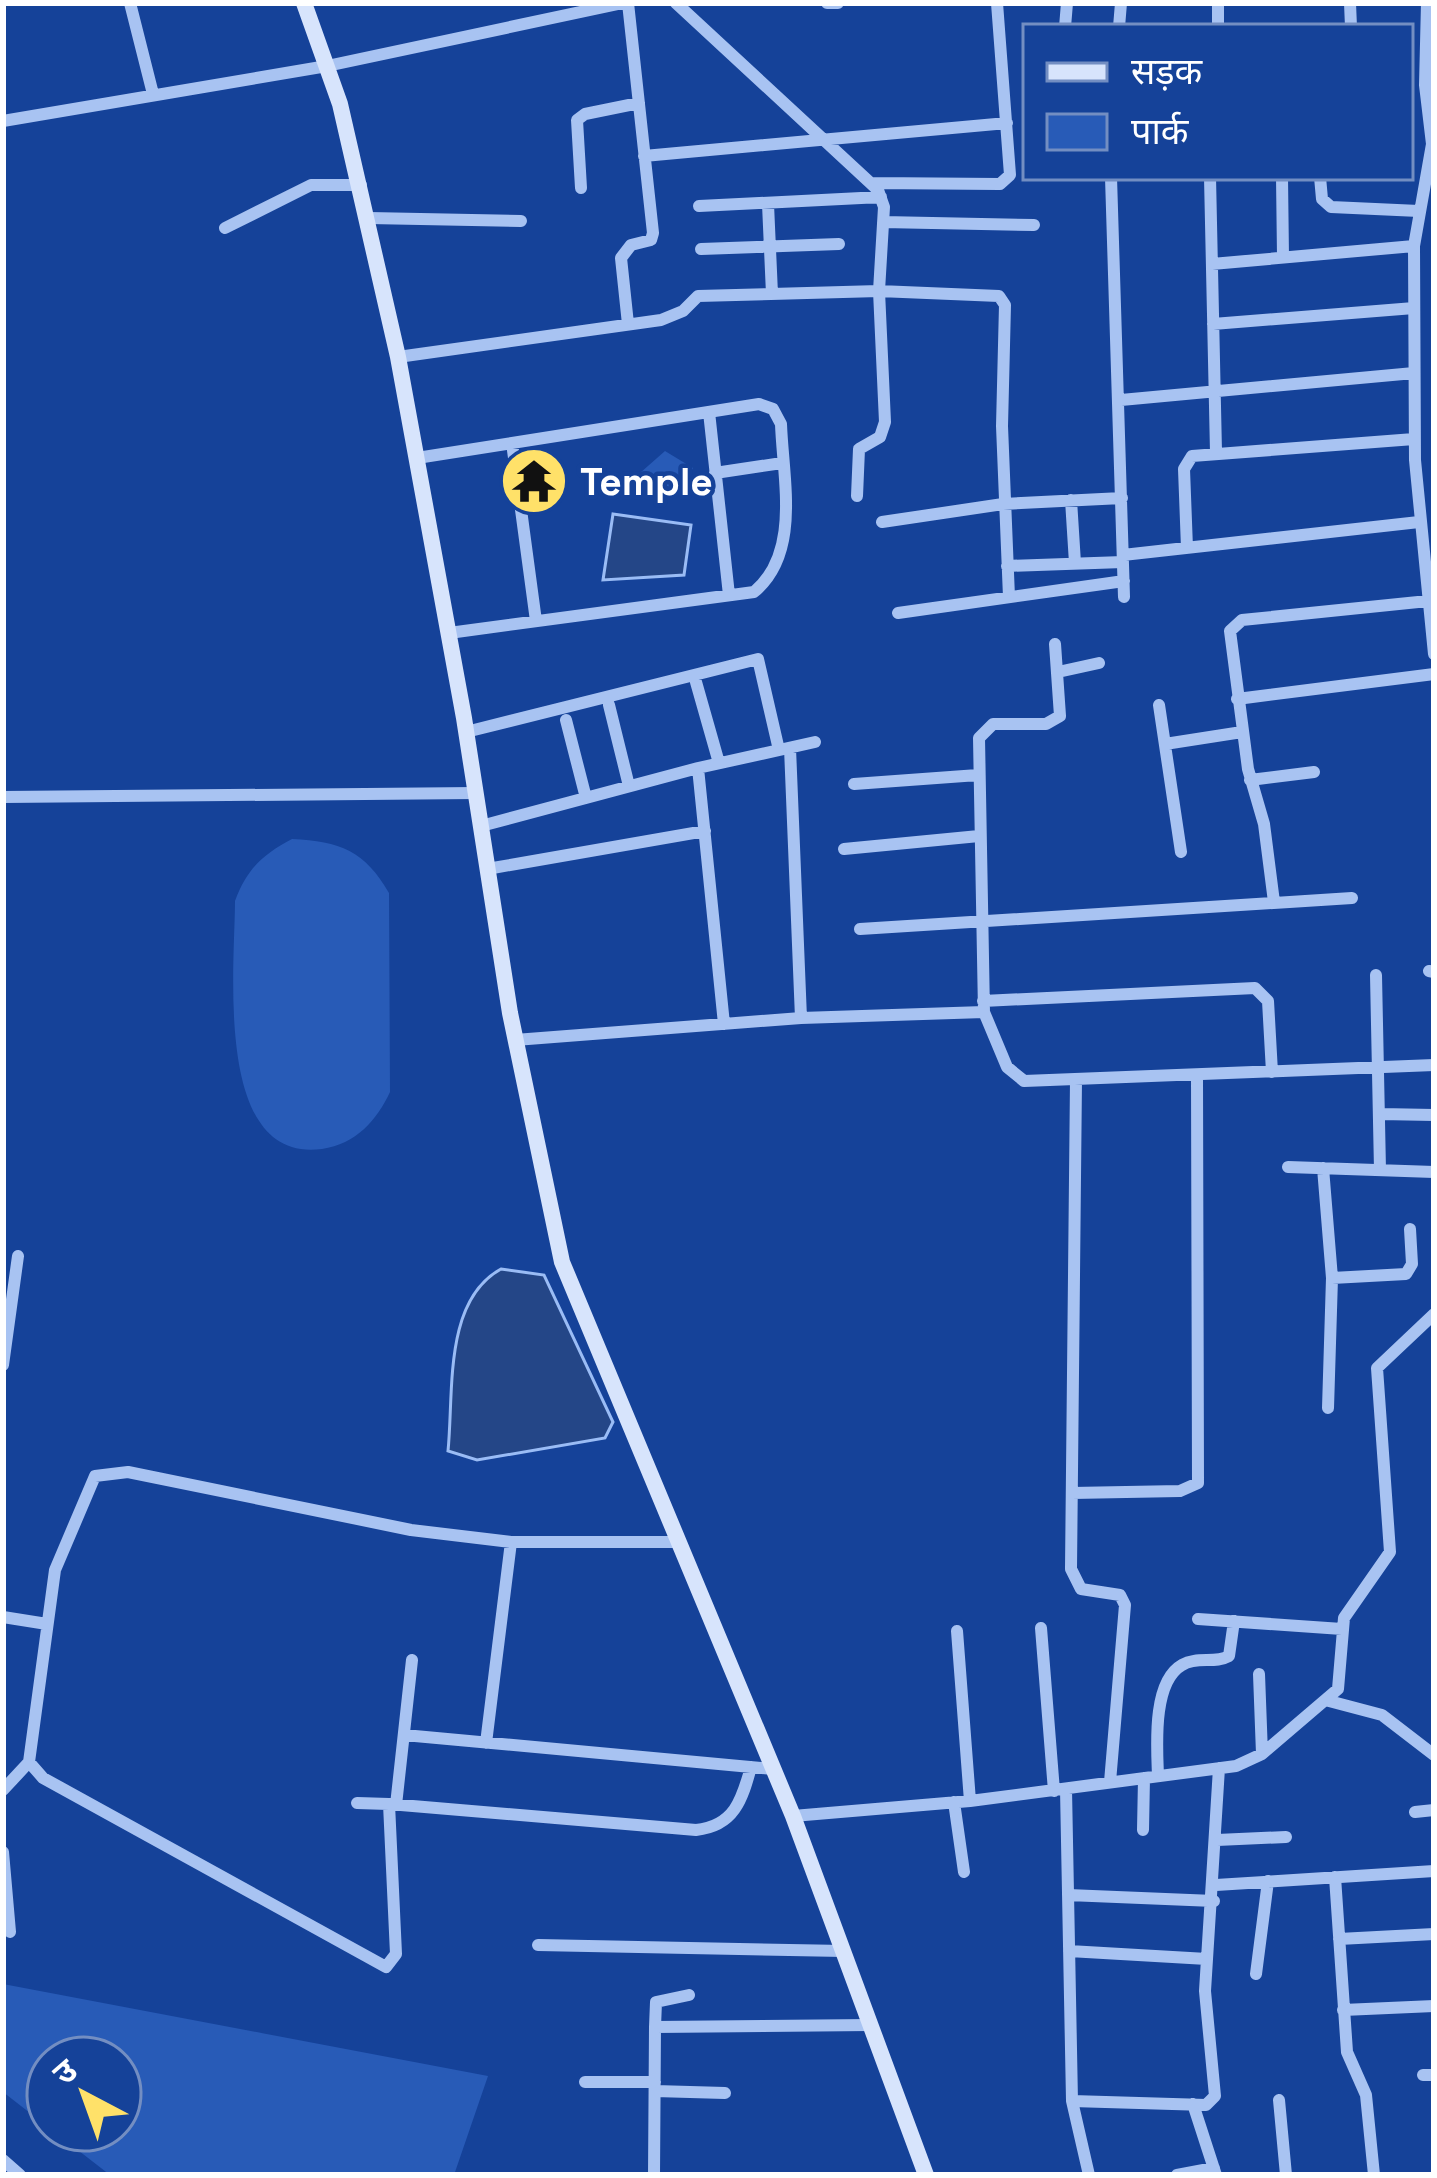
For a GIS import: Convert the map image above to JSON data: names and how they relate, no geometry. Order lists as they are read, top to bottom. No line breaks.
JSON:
{"places":{"temple":["Temple"]},"legend":["सड़क","पार्क"],"north":"top left"}
